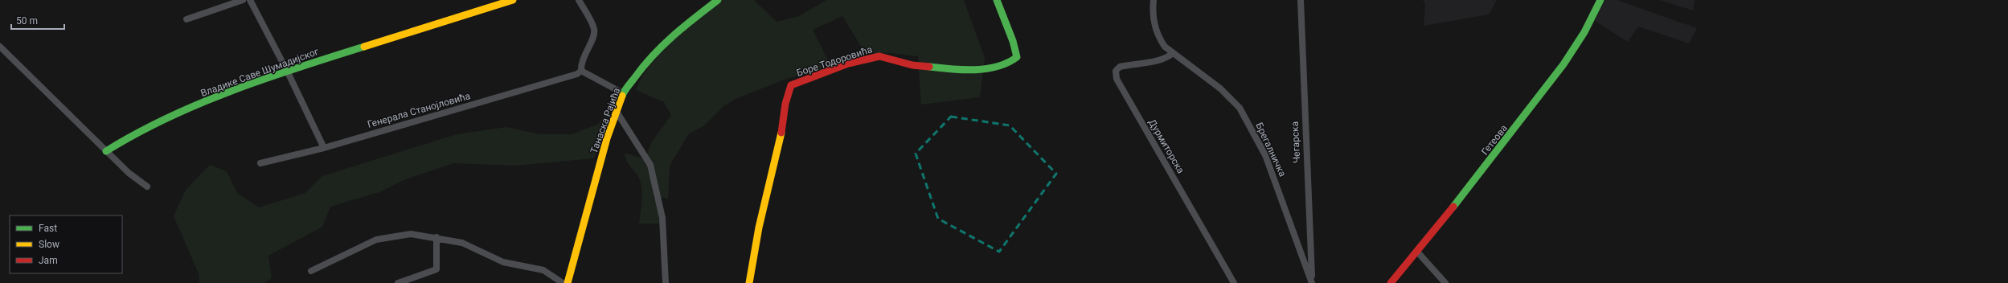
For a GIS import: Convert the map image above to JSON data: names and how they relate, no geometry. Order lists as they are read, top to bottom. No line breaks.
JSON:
{"streets":{"street":["Боре Тодоровића","Владике Саве Шумадијског","Генерала Станојловића","Танаска Рајића","Гетеова","Чегарска","Дурмиторска","Брегалничка"]},"crossings":[["Чегарска","Брегалничка"],["Дурмиторска","Брегалничка"]],"legend":["Fast","Slow","Jam"],"scale_bar":"50 m"}
